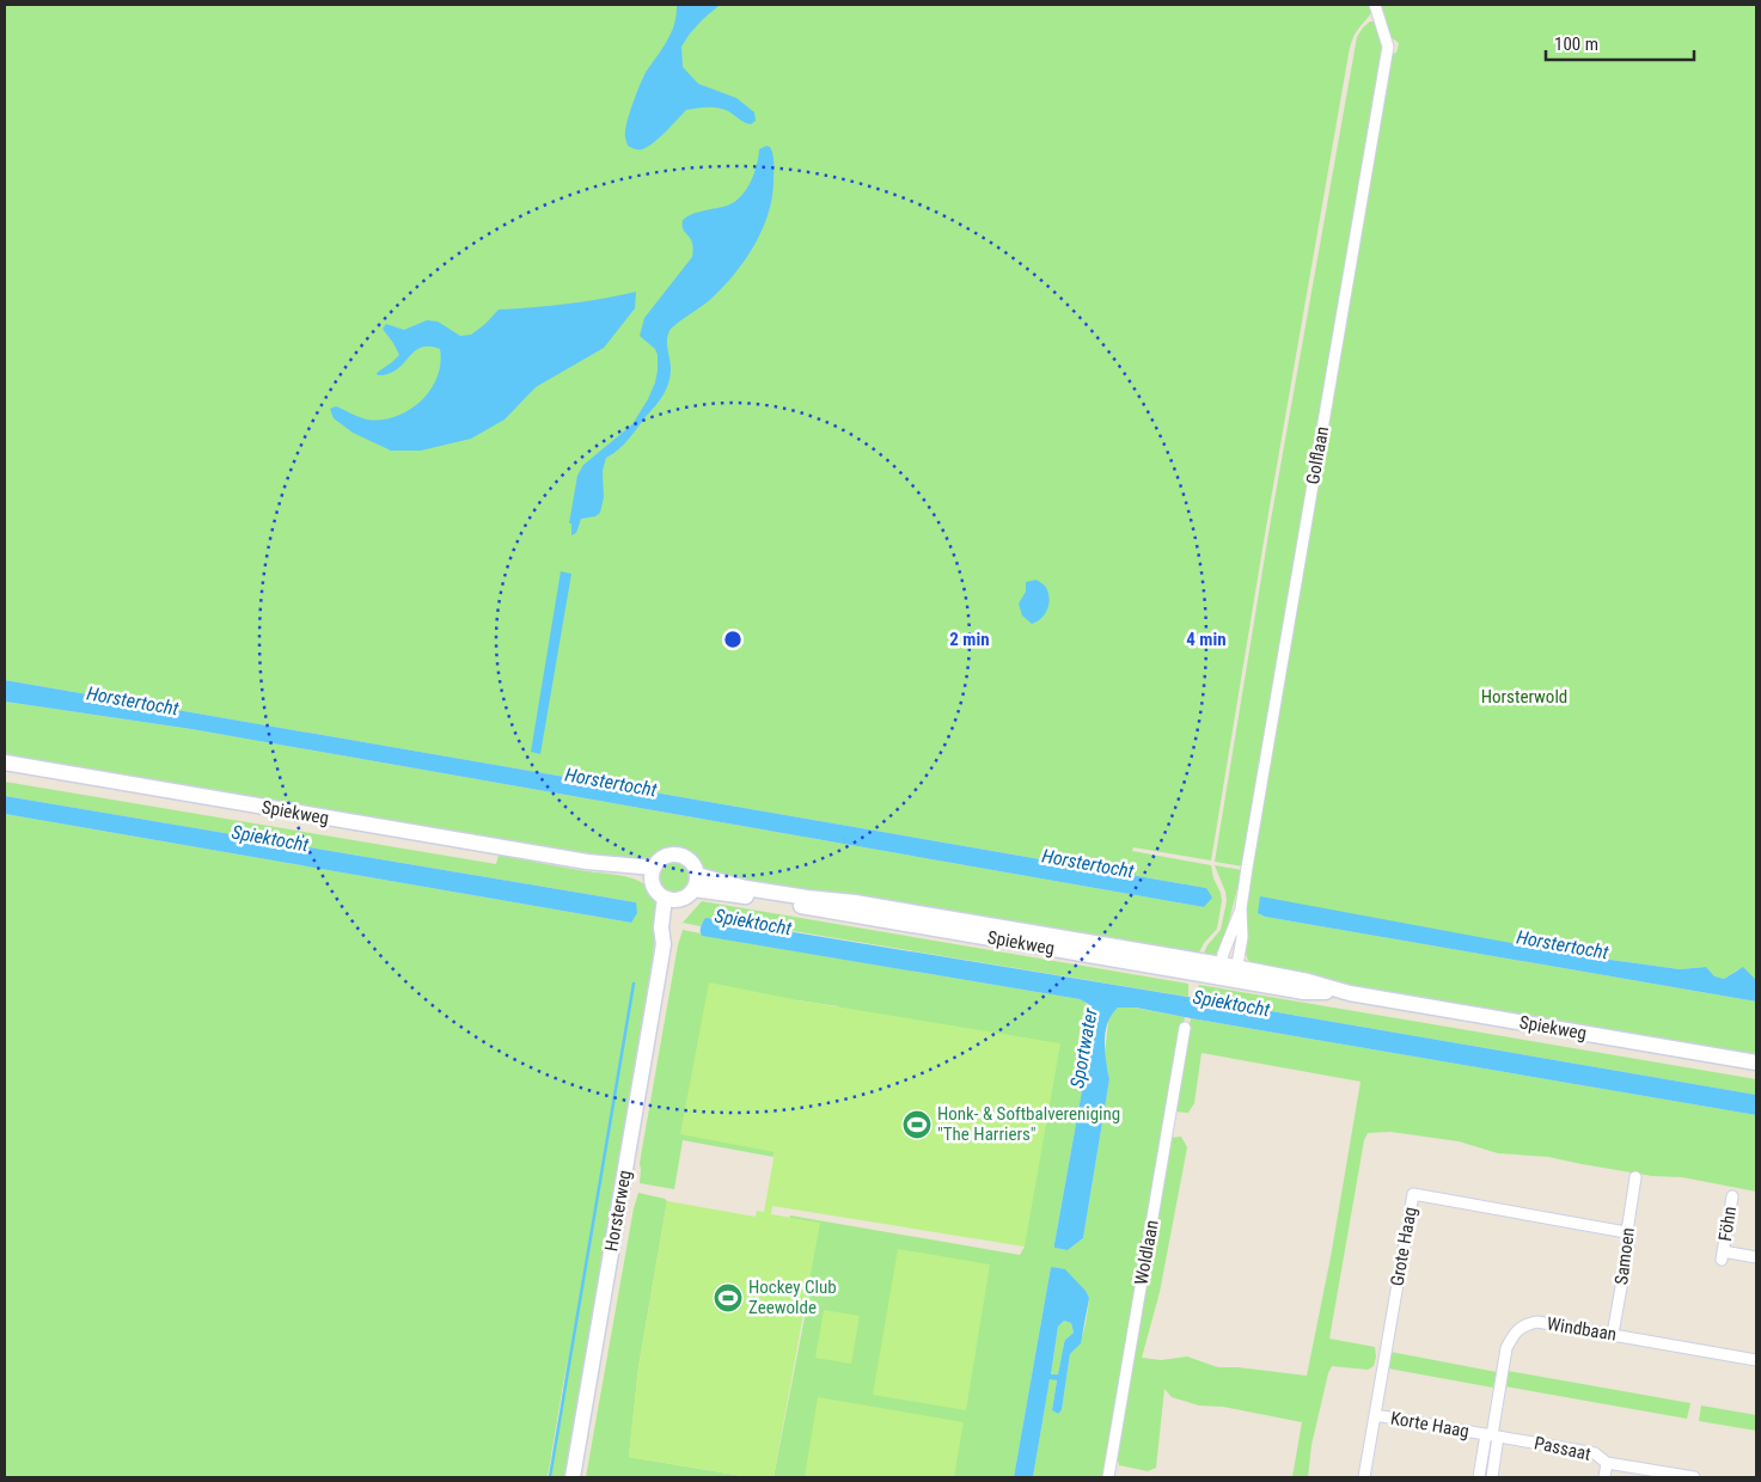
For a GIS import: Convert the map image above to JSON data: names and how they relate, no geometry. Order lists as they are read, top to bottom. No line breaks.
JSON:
{"streets":{"main road":["Spiekweg","Horsterweg"],"street":["Golflaan","Föhn","Grote Haag","Woldlaan","Samoen","Windbaan","Korte Haag","Passaat"]},"crossings":[["Golflaan","Spiekweg"],["Spiekweg","Horsterweg"],["Grote Haag","Samoen"],["Grote Haag","Korte Haag"],["Samoen","Windbaan"],["Windbaan","Korte Haag"],["Windbaan","Passaat"],["Korte Haag","Passaat"]],"water":["Horstertocht","Spiektocht","Sportwater"],"parks":["Horsterwold"],"places":{"sports":["Honk- & Softbalvereniging \"The Harriers\"","Hockey Club Zeewolde"]},"scale_bar":"100 m","rings":["2 min","4 min"]}
